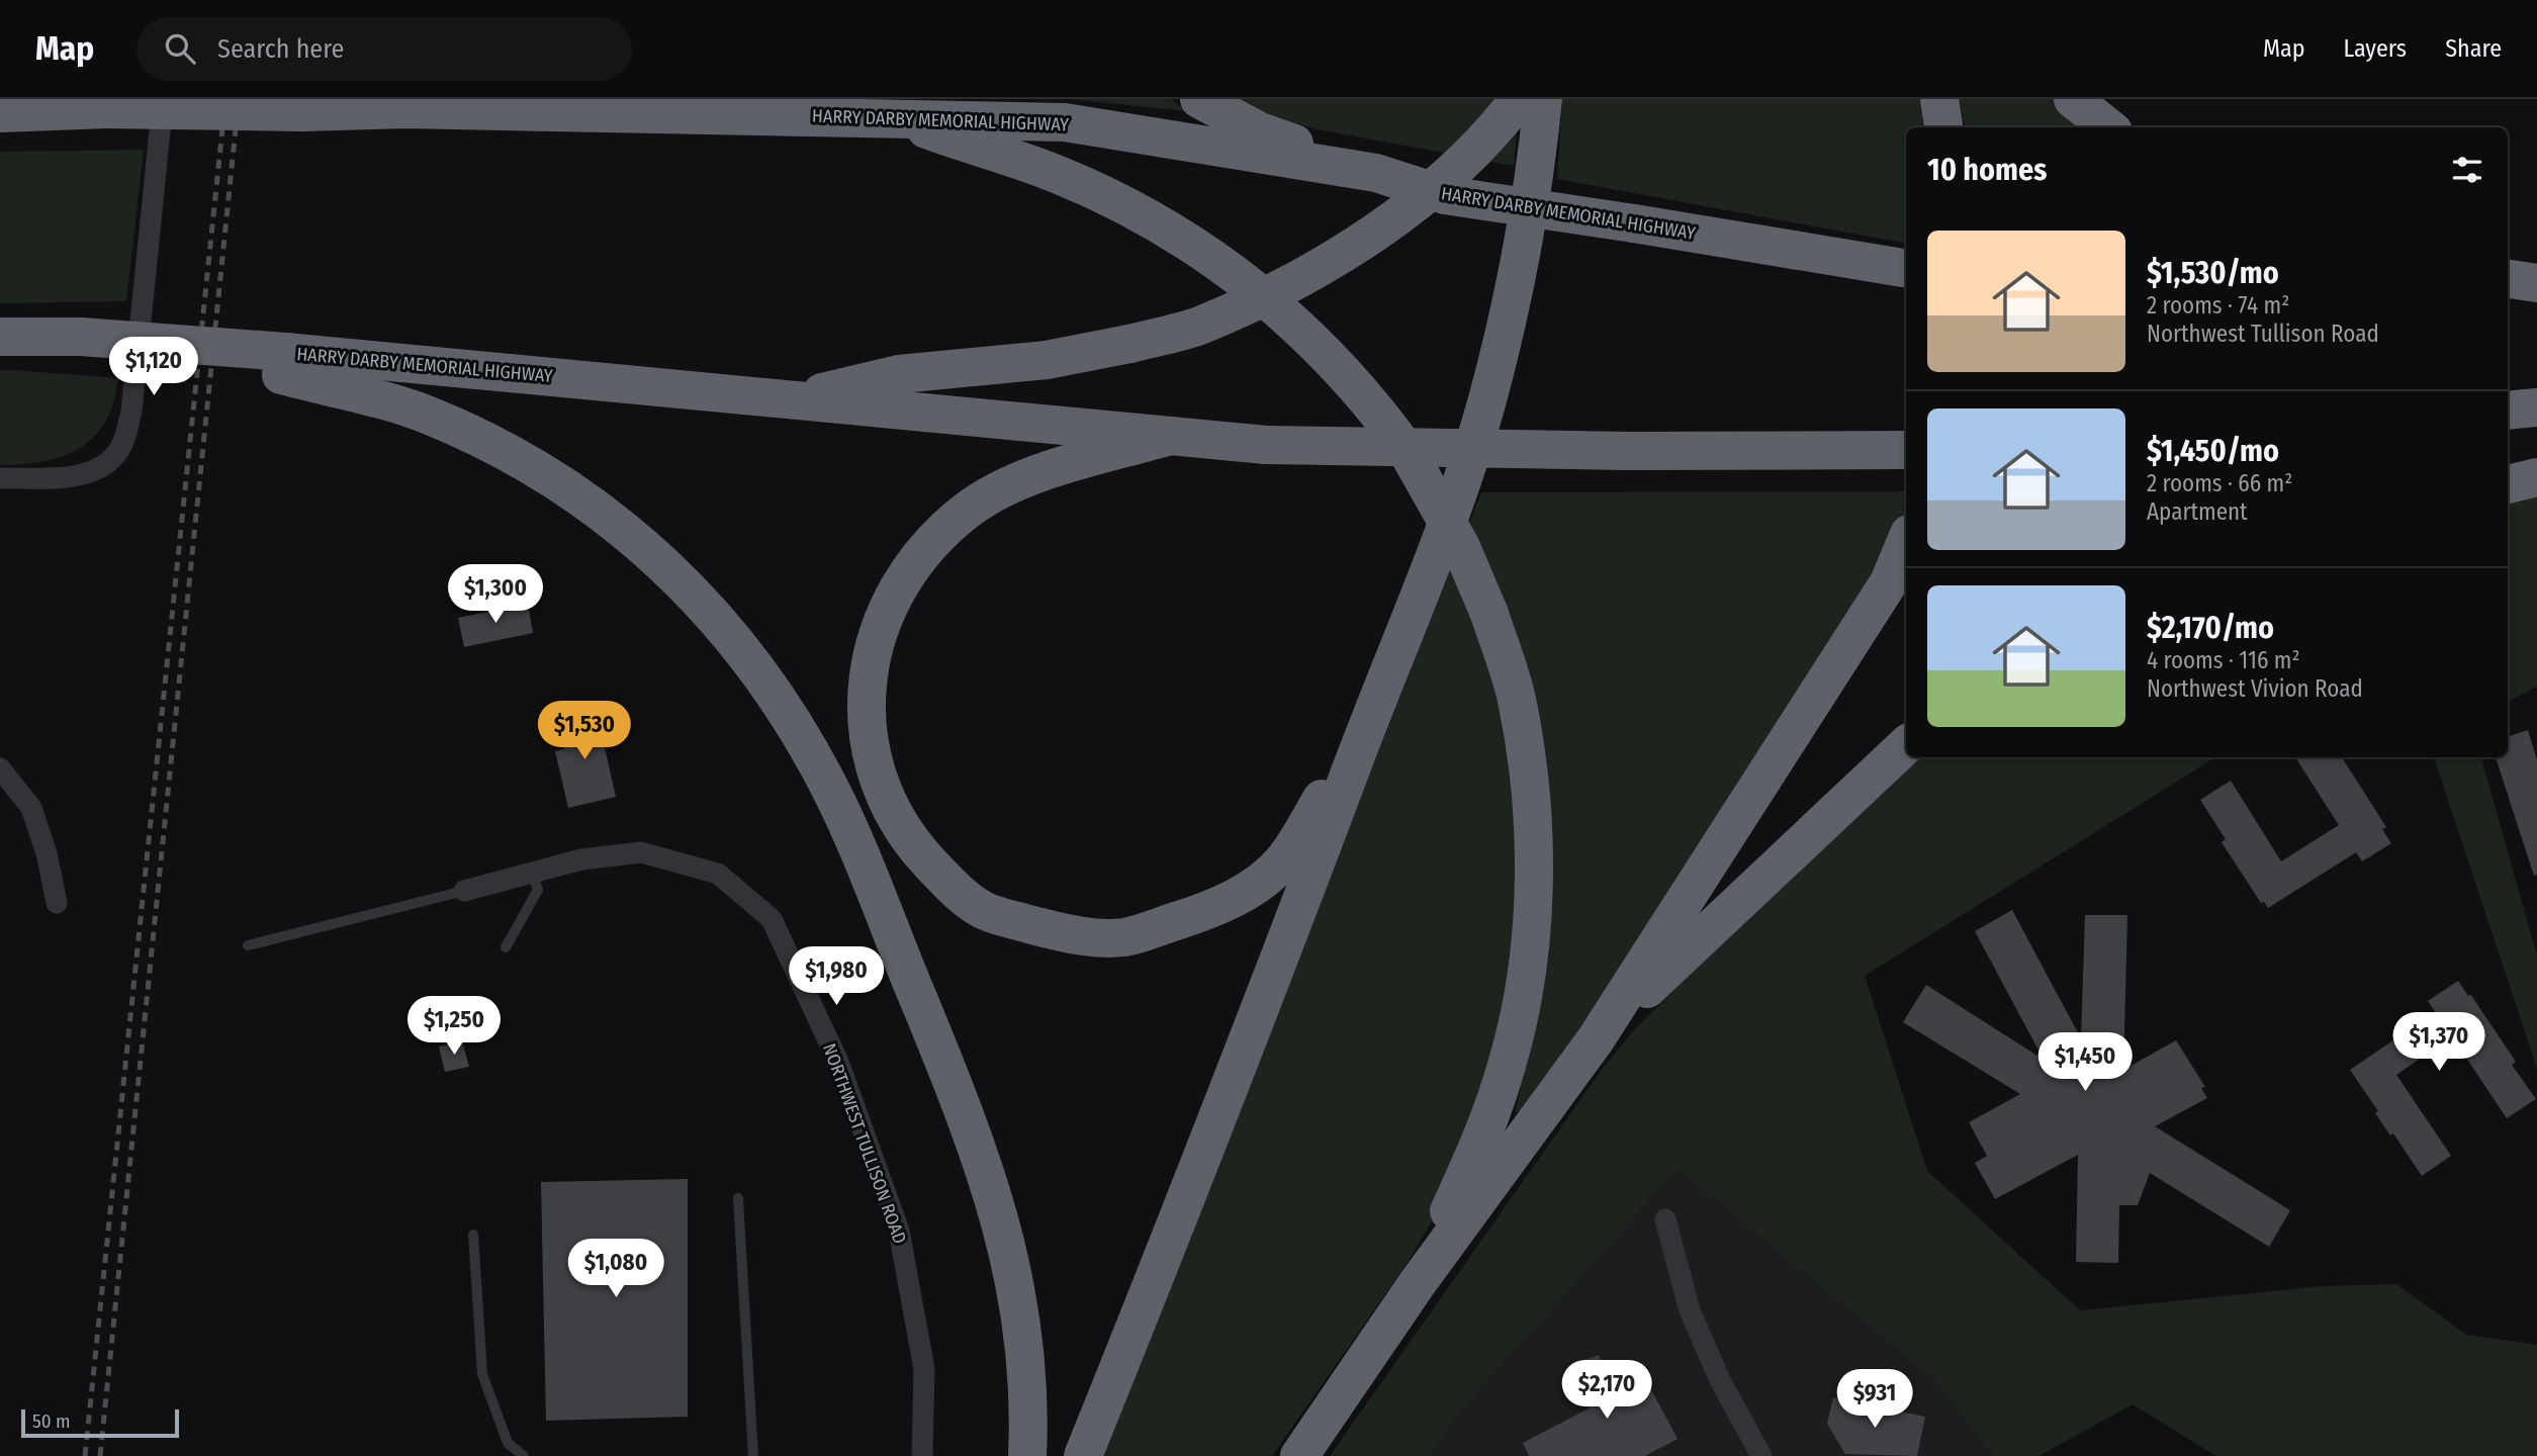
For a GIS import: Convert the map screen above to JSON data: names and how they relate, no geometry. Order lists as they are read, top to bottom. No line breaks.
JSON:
{"streets":{"highway":["HARRY DARBY MEMORIAL HIGHWAY"],"street":["NORTHWEST TULLISON ROAD"]},"scale_bar":"50 m","page":{"header":"Map","search":"Search here","nav":["Map","Layers","Share"],"heading":"10 homes","list":[{"name":"$1,530/mo","note":"2 rooms · 74 m² · Northwest Tullison Road"},{"name":"$1,450/mo","note":"2 rooms · 66 m² · Apartment"},{"name":"$2,170/mo","note":"4 rooms · 116 m² · Northwest Vivion Road"}],"price":["$1,120","$1,300","$1,530","$1,980","$1,250","$1,370","$1,450","$1,080","$2,170","$931"],"scale":"50 m"}}
